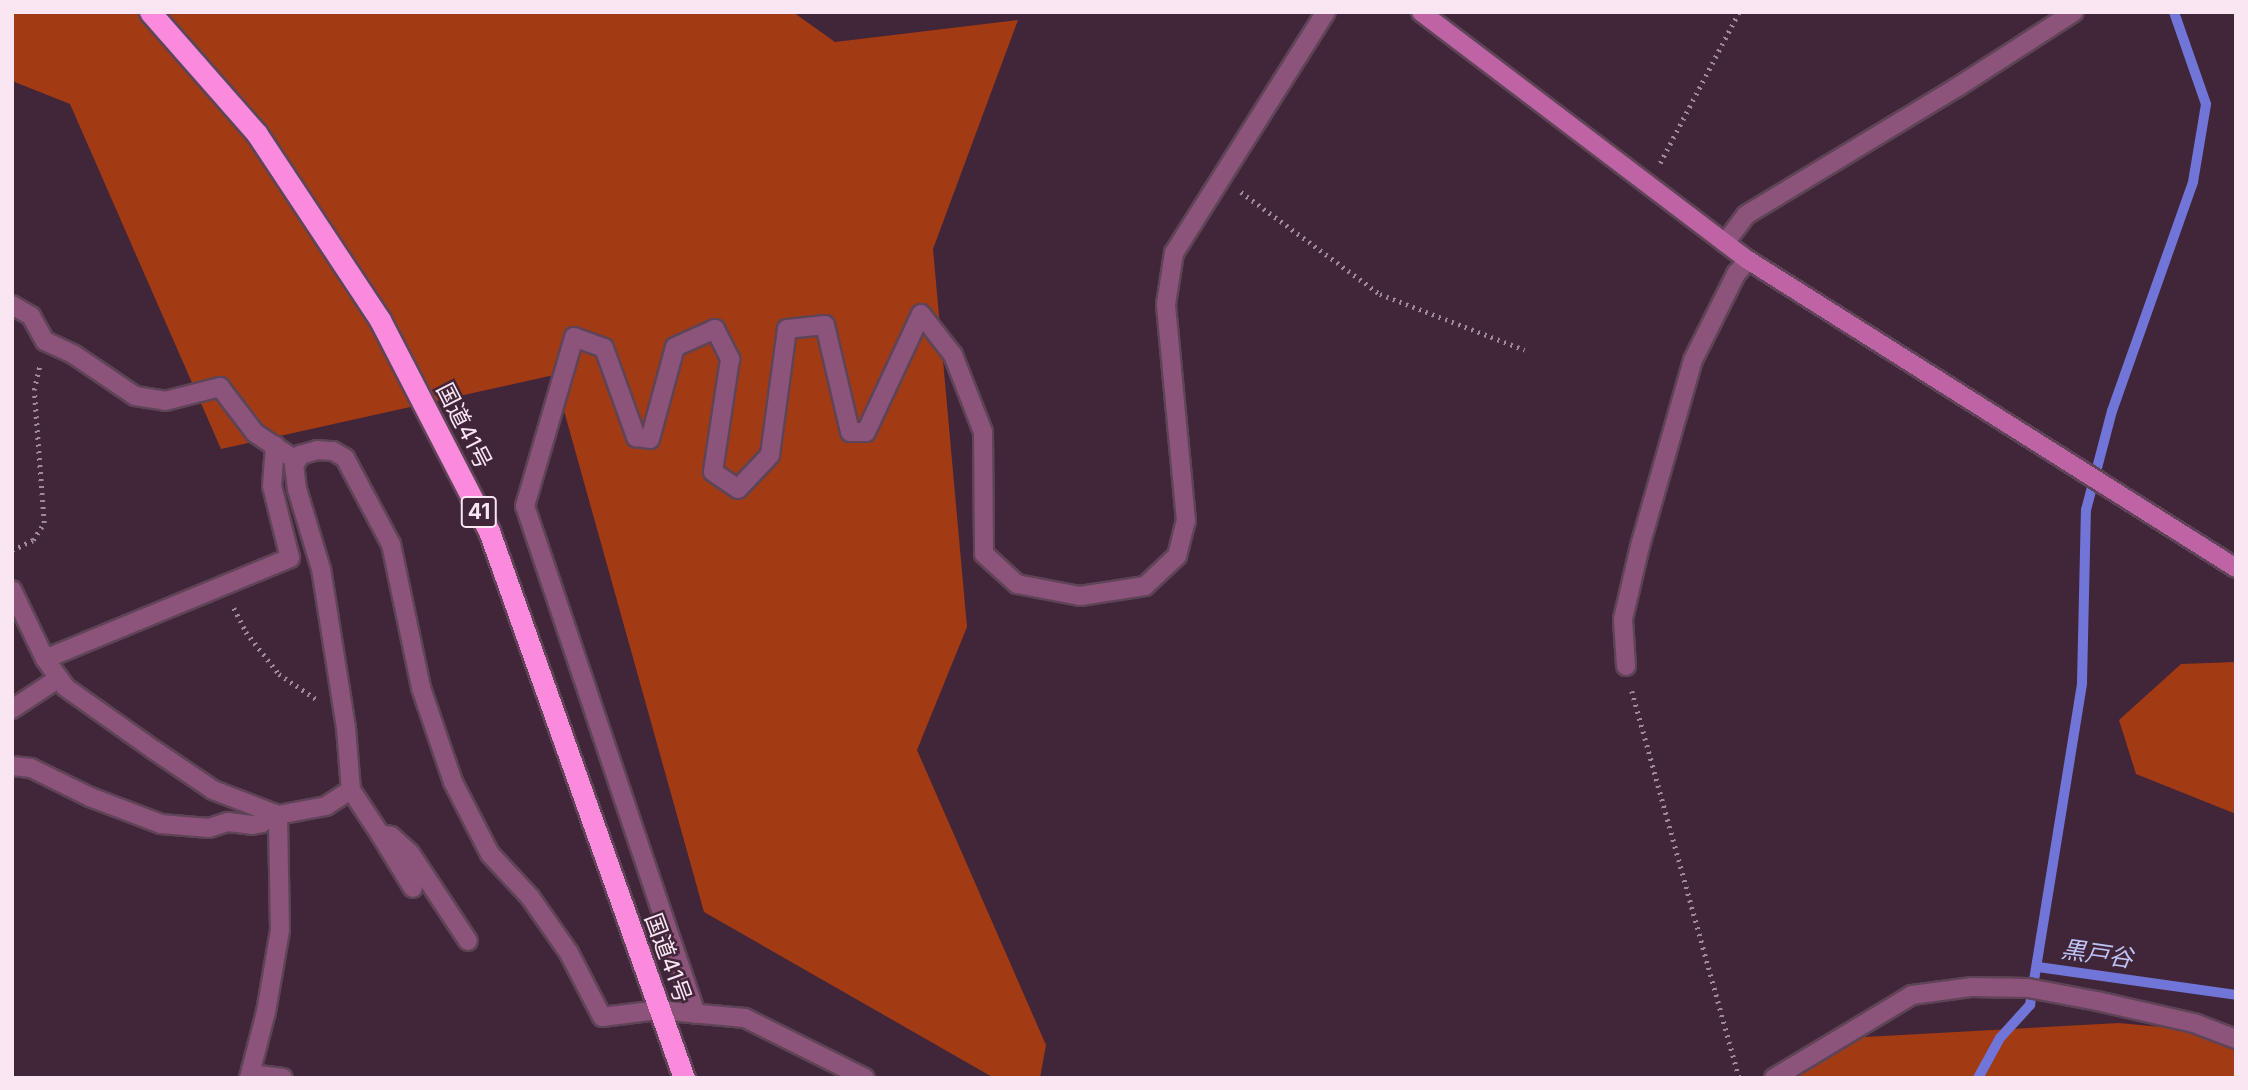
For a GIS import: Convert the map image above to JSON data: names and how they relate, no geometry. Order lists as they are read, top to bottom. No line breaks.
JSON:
{"streets":{"highway":["国道41号","41"]},"water":["黒戸谷"]}
